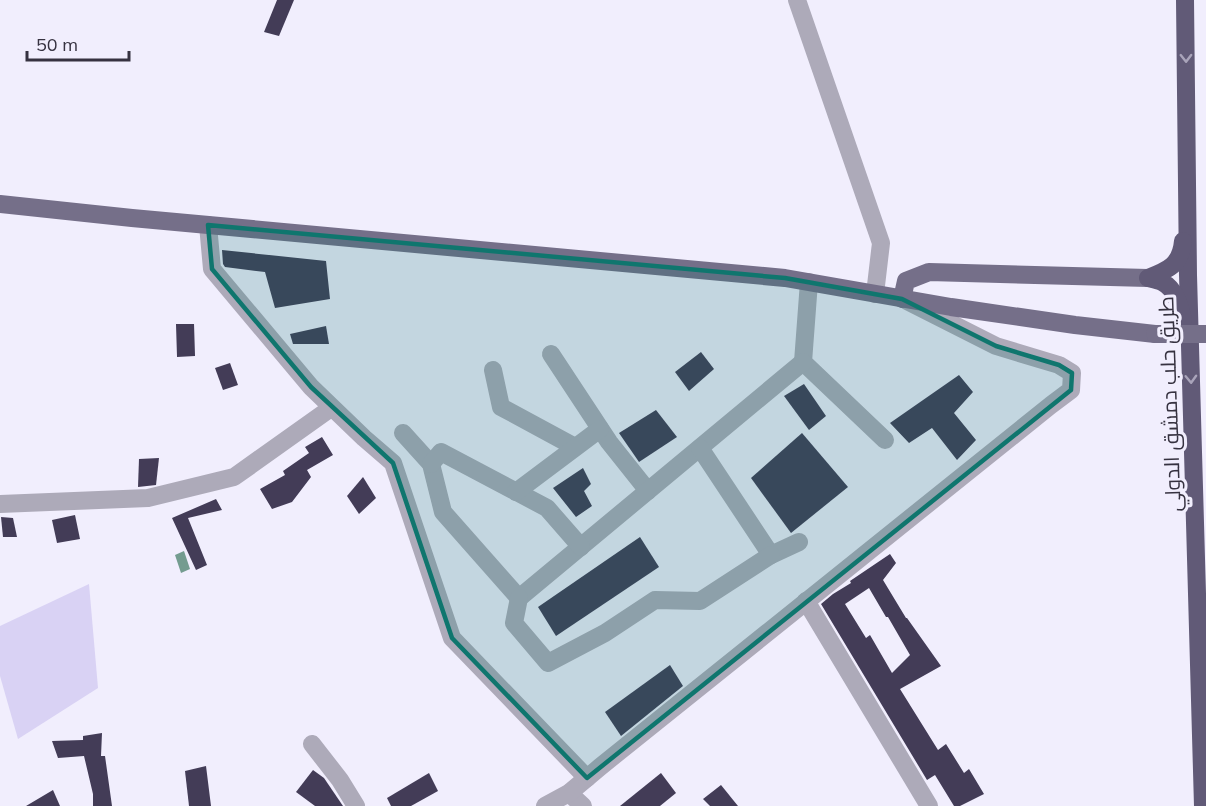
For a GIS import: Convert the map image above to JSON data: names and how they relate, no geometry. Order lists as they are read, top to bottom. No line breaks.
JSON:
{"streets":{"highway":["طريق حلب دمشق الدولي"]},"one_way":["طريق حلب دمشق الدولي"],"scale_bar":"50 m"}
